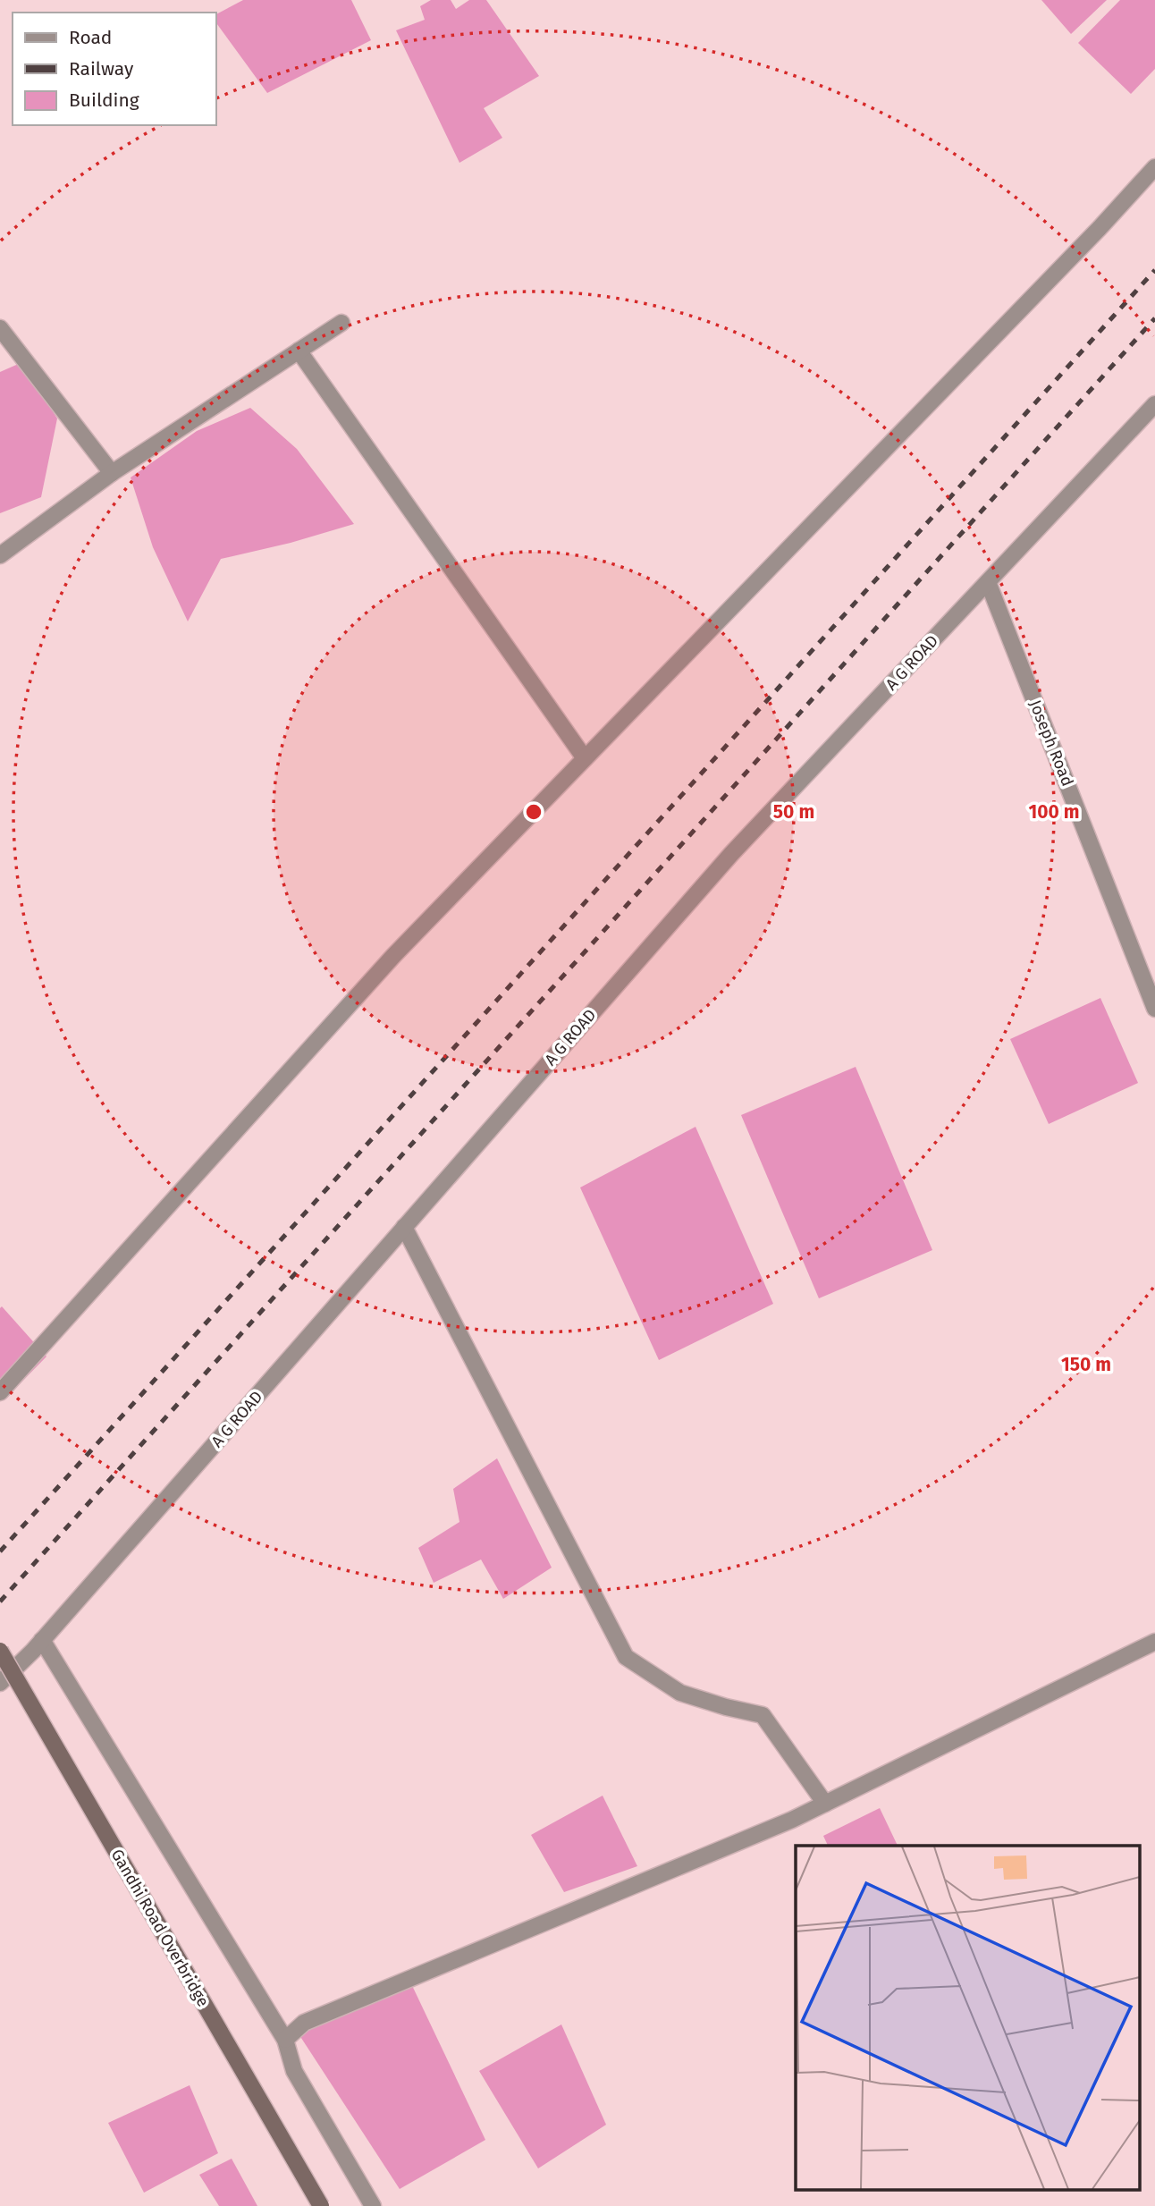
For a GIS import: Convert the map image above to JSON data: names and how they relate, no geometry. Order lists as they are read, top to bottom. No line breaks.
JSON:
{"streets":{"main road":["Gandhi Road Overbridge"],"street":["A G ROAD","Joseph Road"]},"crossings":[["A G ROAD","Joseph Road"]],"legend":["Road","Railway","Building"],"rings":["50 m","100 m","150 m"]}
